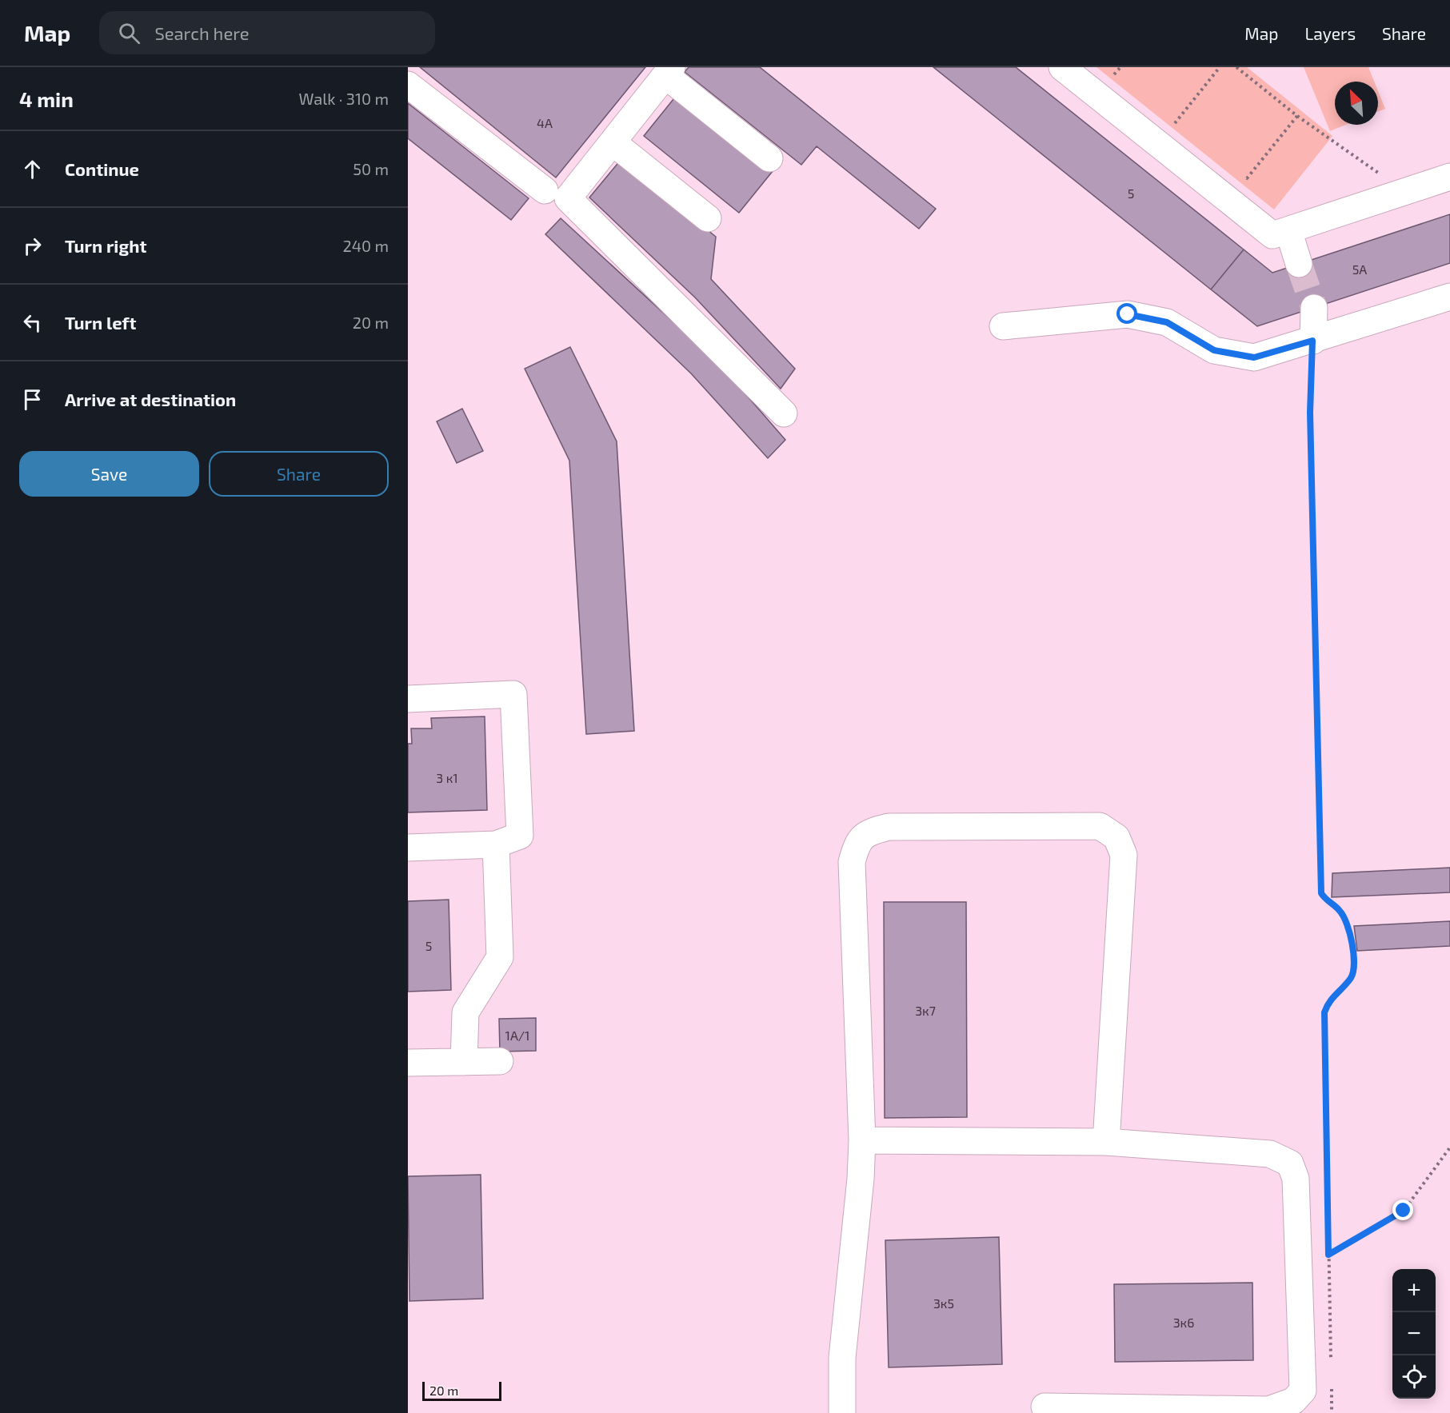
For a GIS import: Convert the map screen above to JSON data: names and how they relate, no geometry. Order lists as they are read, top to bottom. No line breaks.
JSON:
{"house_numbers":["4А","5","5А","3 к1","5","3к7","1А/1","3к5","3к6"],"scale_bar":"20 m","north":"top left","page":{"header":"Map","search":"Search here","nav":["Map","Layers","Share"],"heading":["4 min","Walk · 310 m"],"list":[["Continue","50 m"],["Turn right","240 m"],["Turn left","20 m"],"Arrive at destination"],"buttons":["Save","Share"],"map_buttons":["+","−"],"scale":"20 m"}}
